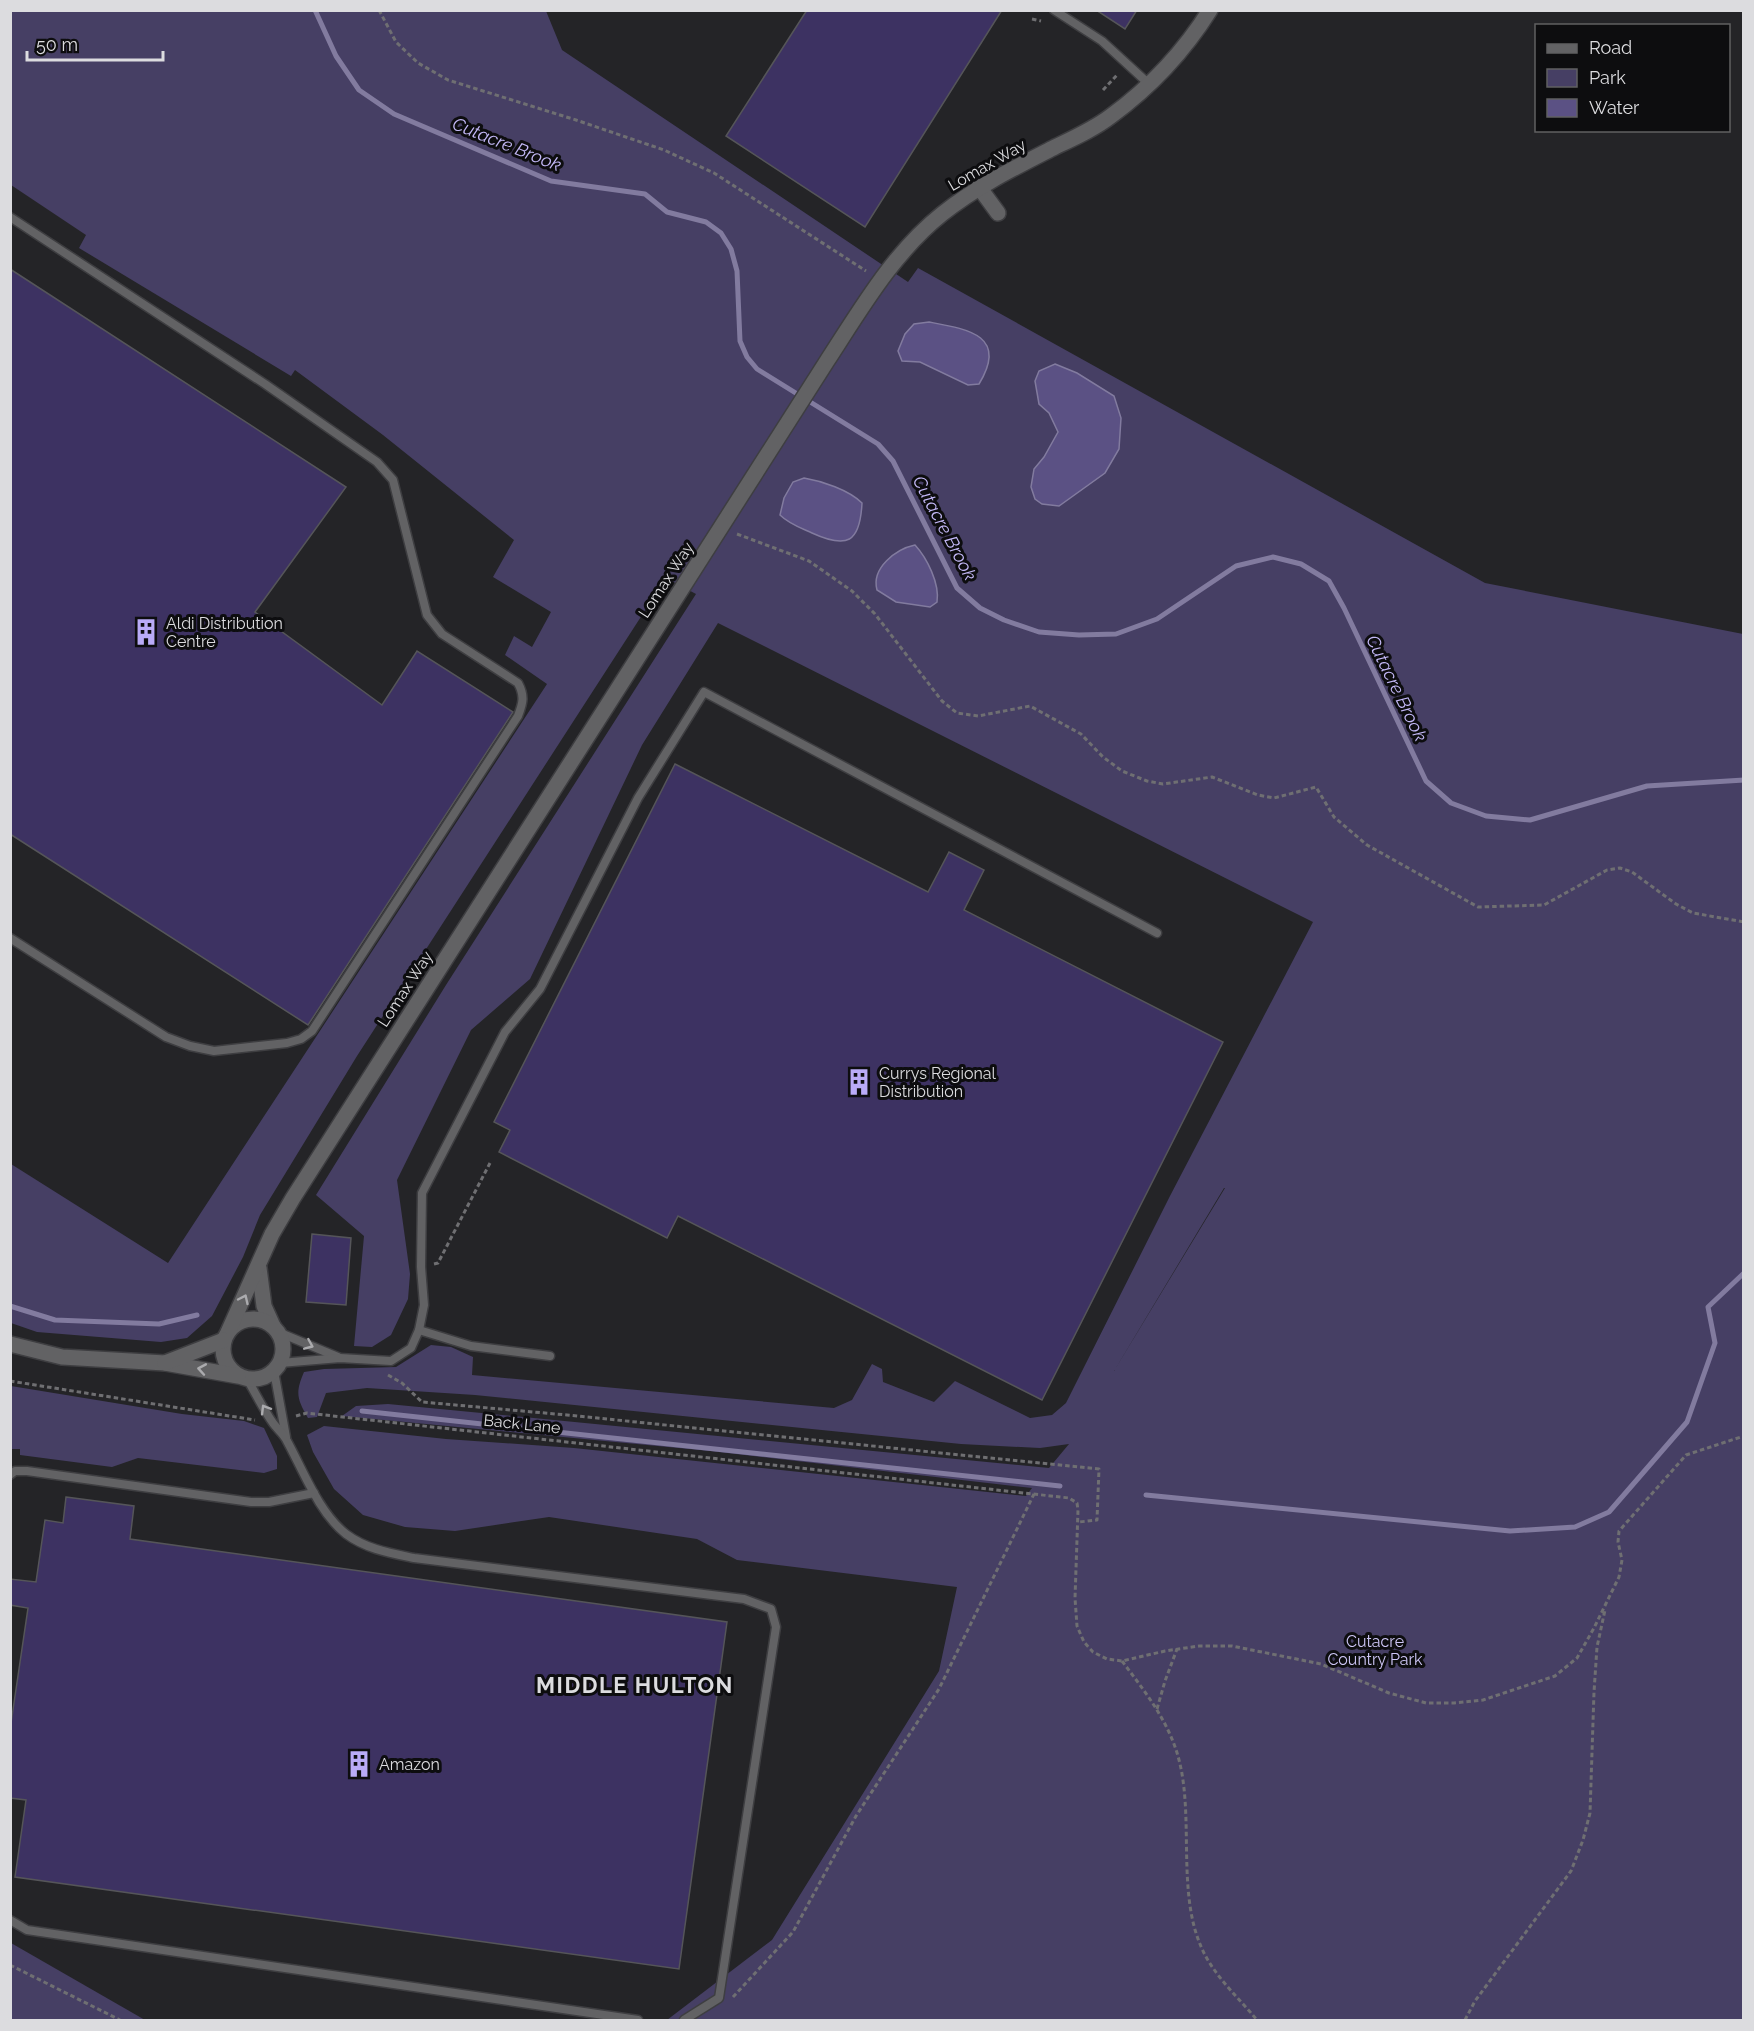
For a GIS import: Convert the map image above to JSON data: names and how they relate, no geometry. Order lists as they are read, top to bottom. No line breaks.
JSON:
{"streets":{"street":["Lomax Way"],"path":["Back Lane"]},"districts":["MIDDLE HULTON"],"water":["Cutacre Brook"],"parks":["Cutacre Country Park"],"places":{"building":["Aldi Distribution Centre","Currys Regional Distribution","Amazon"]},"legend":["Road","Park","Water"],"scale_bar":"50 m"}
